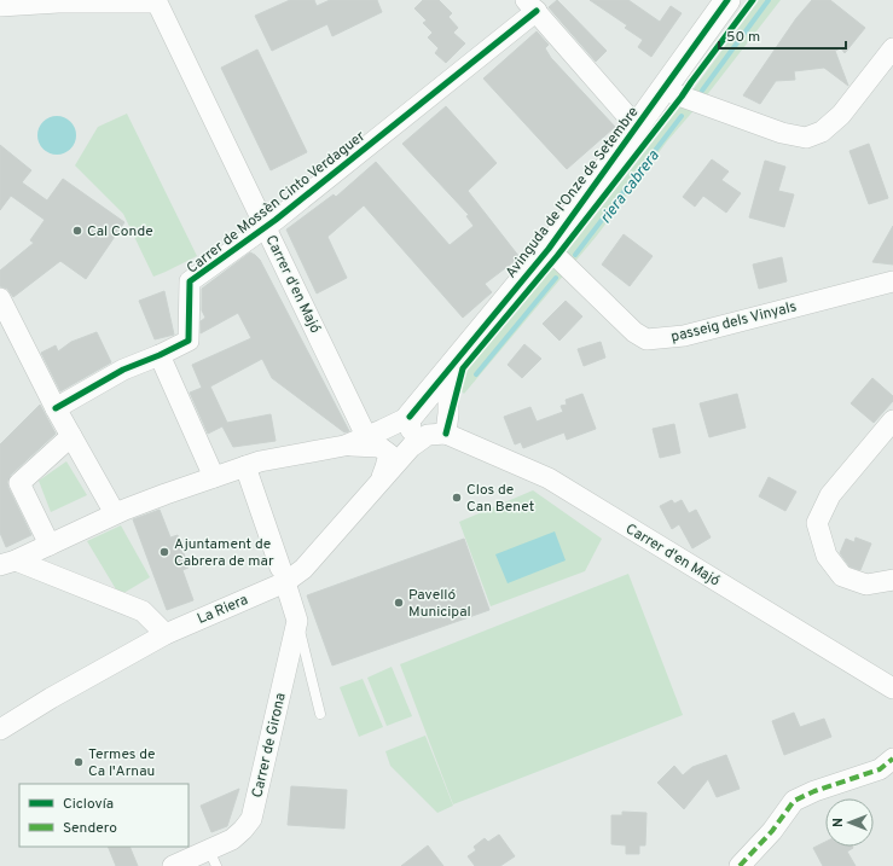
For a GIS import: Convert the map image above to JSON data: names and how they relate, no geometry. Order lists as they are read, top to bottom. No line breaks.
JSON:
{"streets":{"street":["Avinguda de l'Onze de Setembre","Carrer de Mossèn Cinto Verdaguer","Carrer d'en Majó","passeig dels Vinyals","La Riera","Carrer de Girona"]},"crossings":[["Avinguda de l'Onze de Setembre","passeig dels Vinyals"],["Carrer de Mossèn Cinto Verdaguer","Carrer d'en Majó"],["Carrer d'en Majó","La Riera"]],"water":["riera cabrera"],"places":["Cal Conde","Clos de Can Benet","Ajuntament de Cabrera de mar","Pavelló Municipal","Termes de Ca l'Arnau"],"legend":["Ciclovía","Sendero"],"scale_bar":"50 m","north":"left"}
